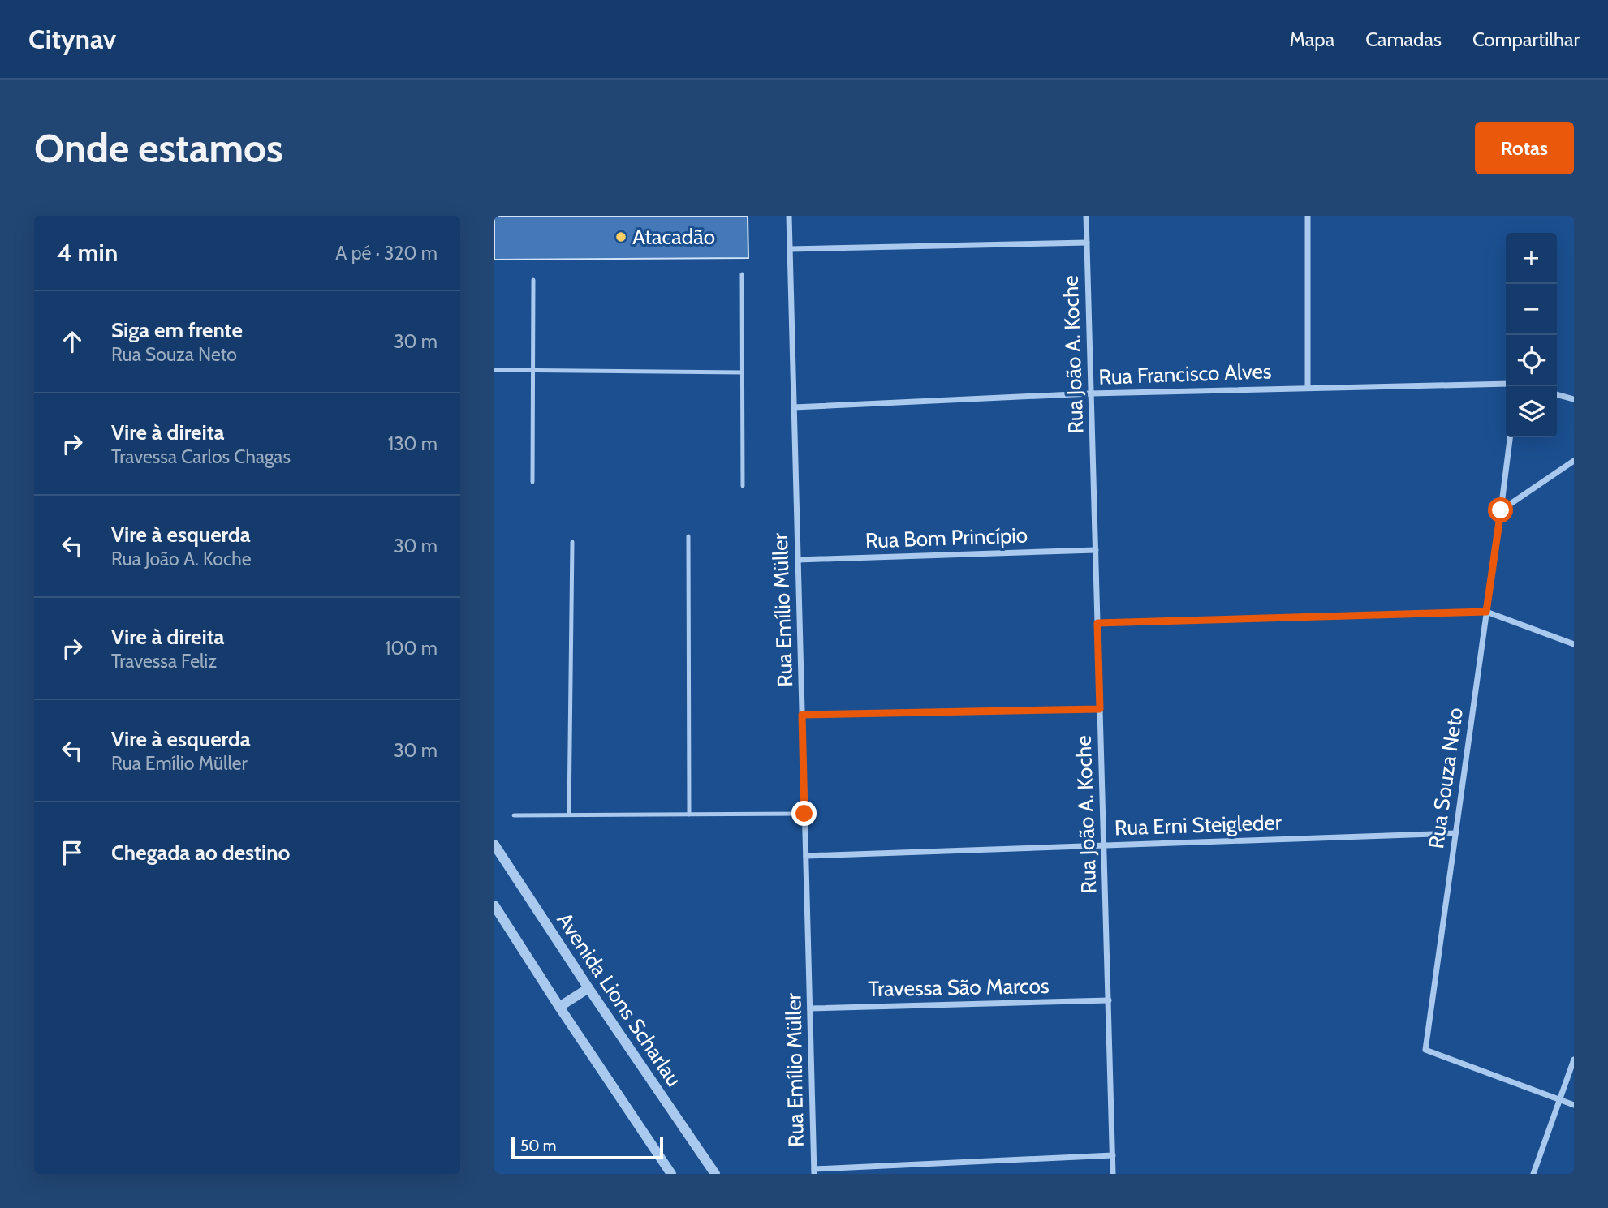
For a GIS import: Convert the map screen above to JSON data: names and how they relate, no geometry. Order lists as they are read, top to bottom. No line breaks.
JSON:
{"streets":{"street":["Rua João A. Koche","Rua Francisco Alves","Rua Bom Princípio","Rua Emílio Müller","Rua Souza Neto","Rua Erni Steigleder","Travessa São Marcos","Avenida Lions Scharlau"]},"crossings":[["Rua João A. Koche","Rua Francisco Alves"],["Rua João A. Koche","Rua Bom Princípio"],["Rua João A. Koche","Rua Erni Steigleder"],["Rua João A. Koche","Travessa São Marcos"],["Rua Francisco Alves","Rua Emílio Müller"],["Rua Bom Princípio","Rua Emílio Müller"],["Rua Emílio Müller","Rua Erni Steigleder"],["Rua Emílio Müller","Travessa São Marcos"],["Rua Souza Neto","Rua Erni Steigleder"]],"places":["Atacadão"],"scale_bar":"50 m","page":{"header":"Citynav","nav":["Mapa","Camadas","Compartilhar"],"buttons":"Rotas","title":"Onde estamos","heading":["4 min","A pé · 320 m"],"map_buttons":["+","−"],"list":[["Siga em frente","Rua Souza Neto","30 m"],["Vire à direita","Travessa Carlos Chagas","130 m"],["Vire à esquerda","Rua João A. Koche","30 m"],["Vire à direita","Travessa Feliz","100 m"],["Vire à esquerda","Rua Emílio Müller","30 m"],"Chegada ao destino"],"scale":"50 m"}}
